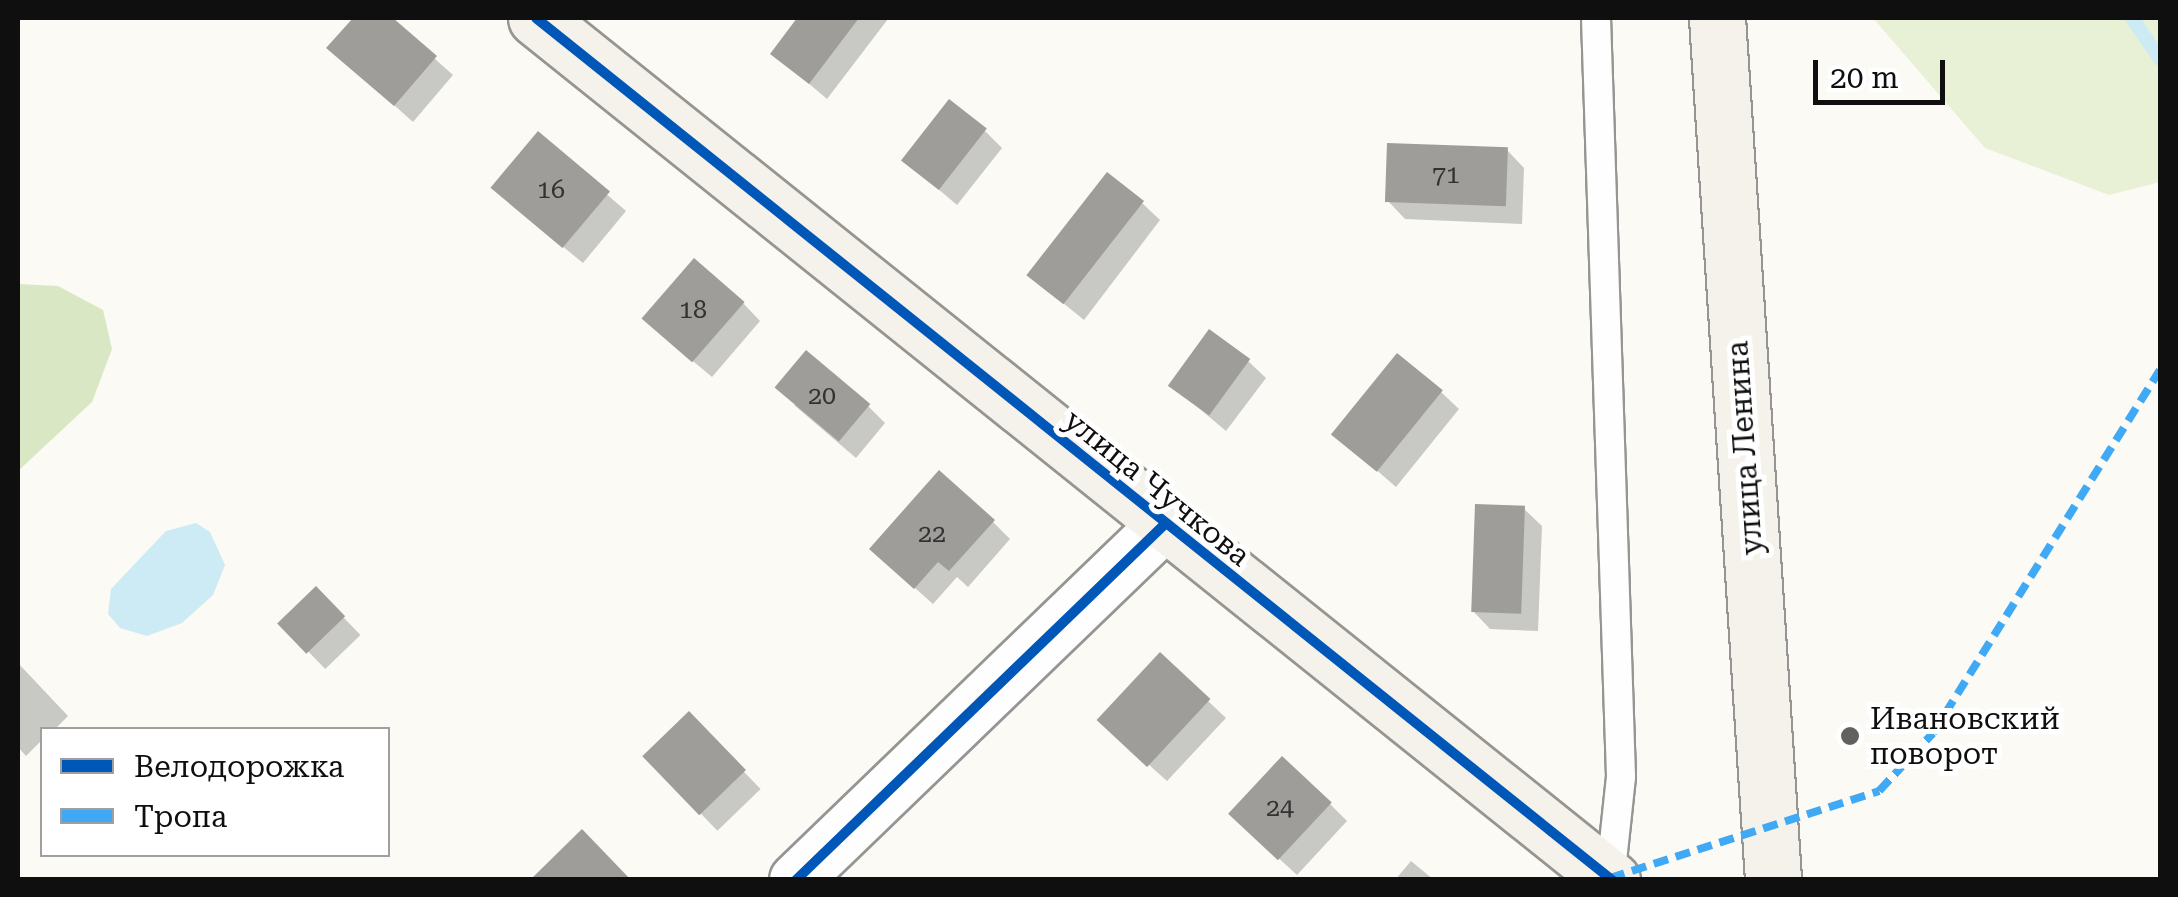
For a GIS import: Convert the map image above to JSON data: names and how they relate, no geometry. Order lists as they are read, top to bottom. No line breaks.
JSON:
{"streets":{"street":["улица Ленина","улица Чучкова"]},"places":["Ивановский поворот"],"house_numbers":["71","16","18","20","22","24"],"legend":["Велодорожка","Тропа"],"scale_bar":"20 m"}
